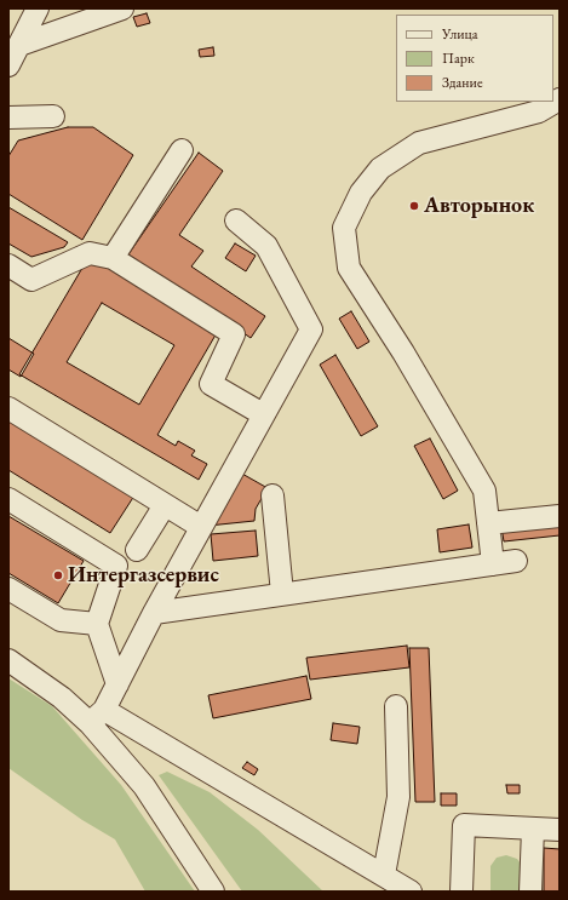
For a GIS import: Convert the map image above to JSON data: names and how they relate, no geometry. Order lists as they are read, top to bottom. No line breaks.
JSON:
{"places":["Авторынок","Интергазсервис"],"legend":["Улица","Парк","Здание"]}
